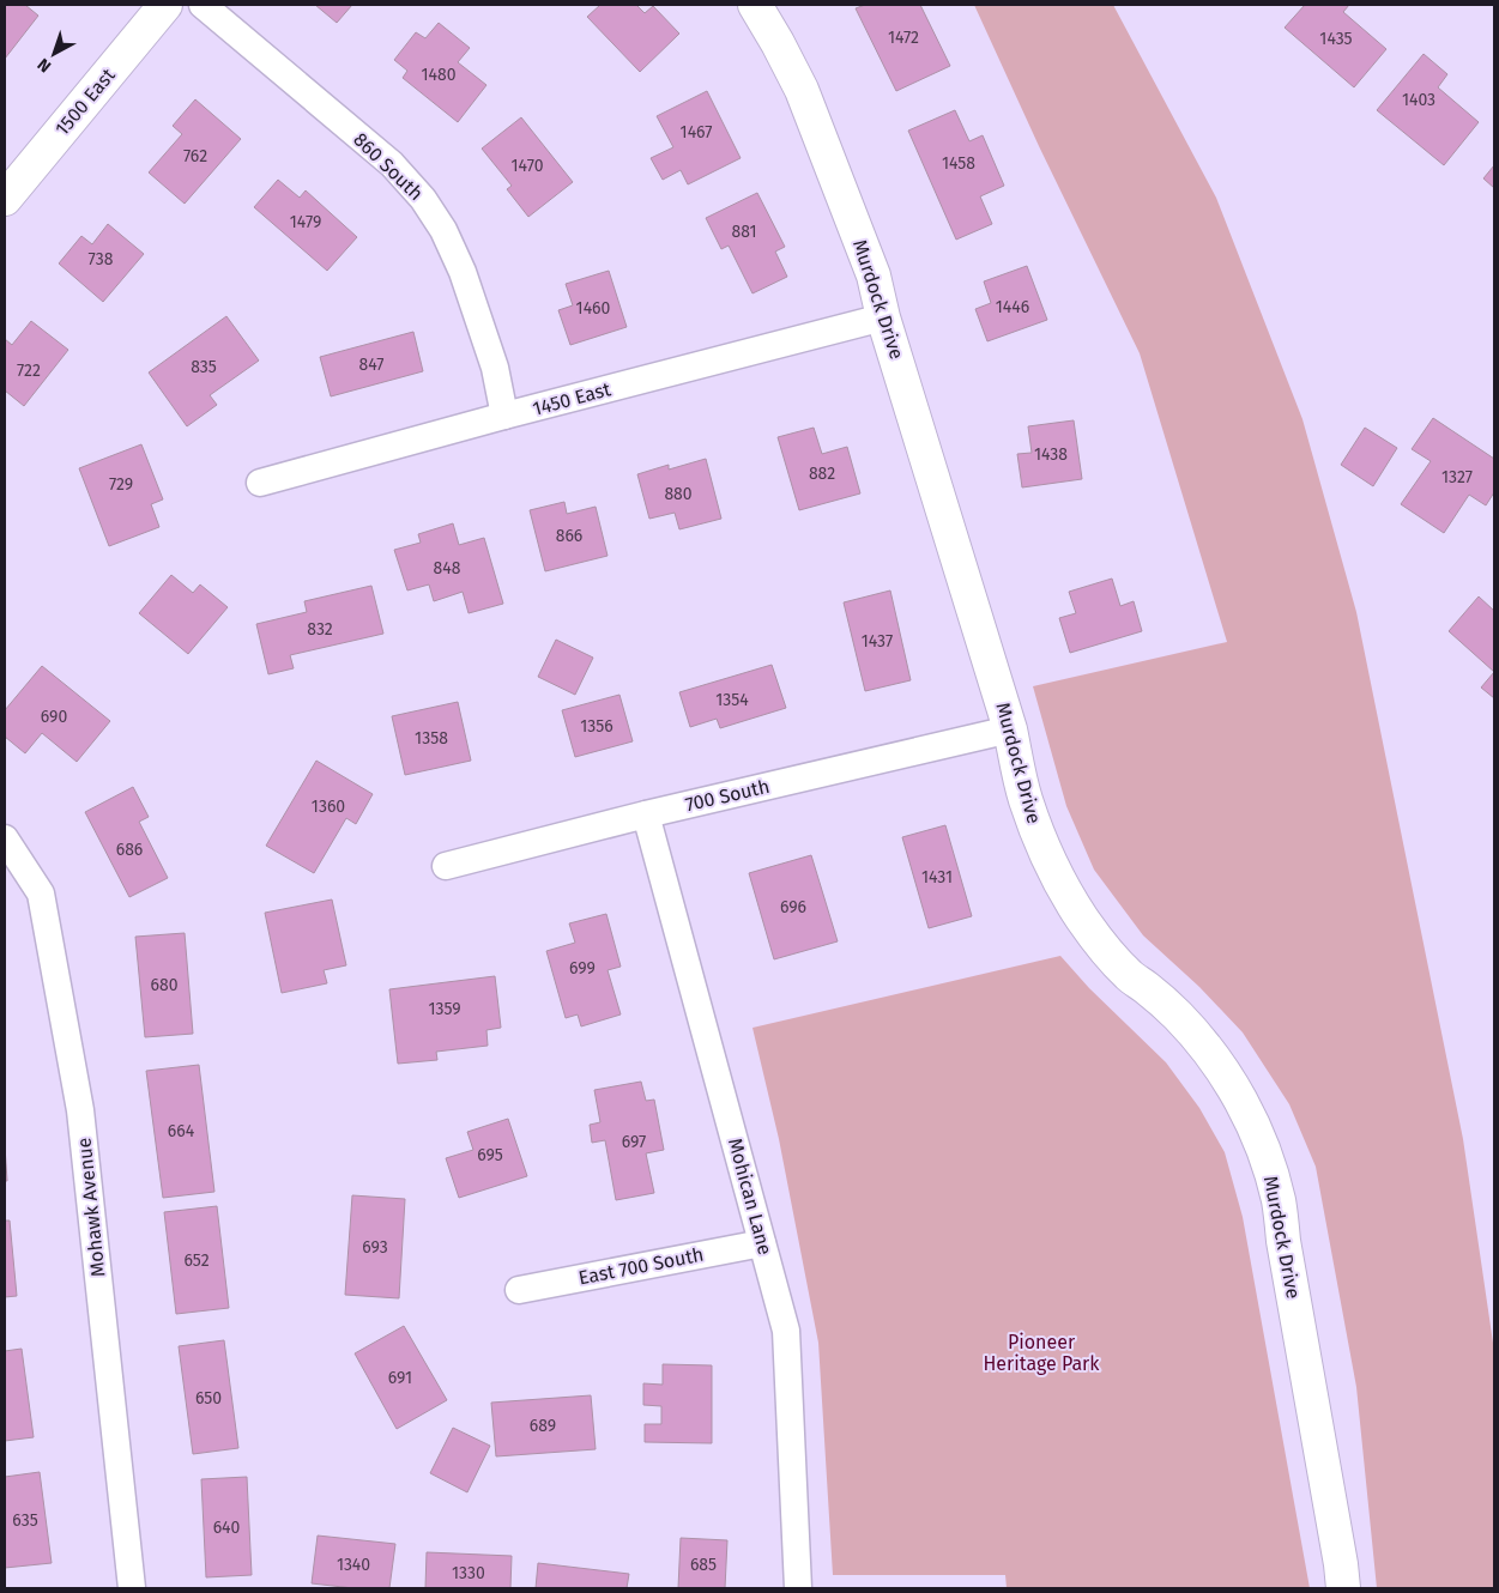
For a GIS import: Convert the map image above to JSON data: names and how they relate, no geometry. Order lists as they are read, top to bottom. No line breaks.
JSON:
{"streets":{"street":["1500 East","860 South","Murdock Drive","1450 East","700 South","Mohican Lane","Mohawk Avenue","East 700 South"]},"crossings":[["860 South","1450 East"],["Murdock Drive","1450 East"],["Murdock Drive","700 South"],["700 South","Mohican Lane"],["Mohican Lane","East 700 South"]],"parks":["Pioneer Heritage Park"],"house_numbers":["1472","1435","1480","1403","1467","762","1458","1470","1479","881","738","1446","1460","847","835","722","1438","882","1327","729","880","866","848","832","1437","1354","690","1356","1358","1360","686","1431","696","699","680","1359","664","697","695","693","652","691","650","689","635","640","1340","685","1330"],"north":"bottom left"}
